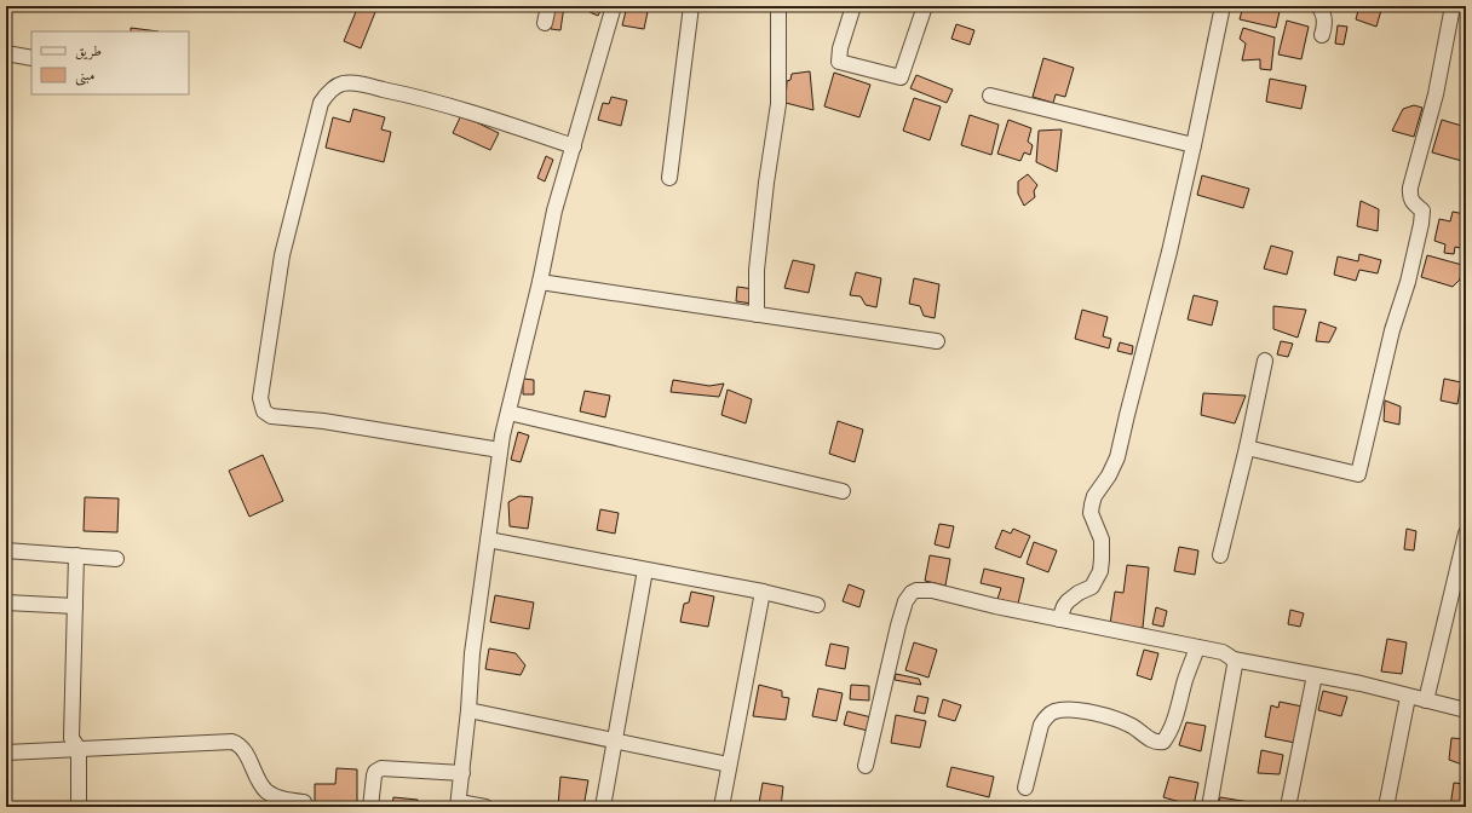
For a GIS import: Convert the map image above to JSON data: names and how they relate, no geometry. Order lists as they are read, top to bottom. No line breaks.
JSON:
{"legend":["طريق","مبنى"]}
